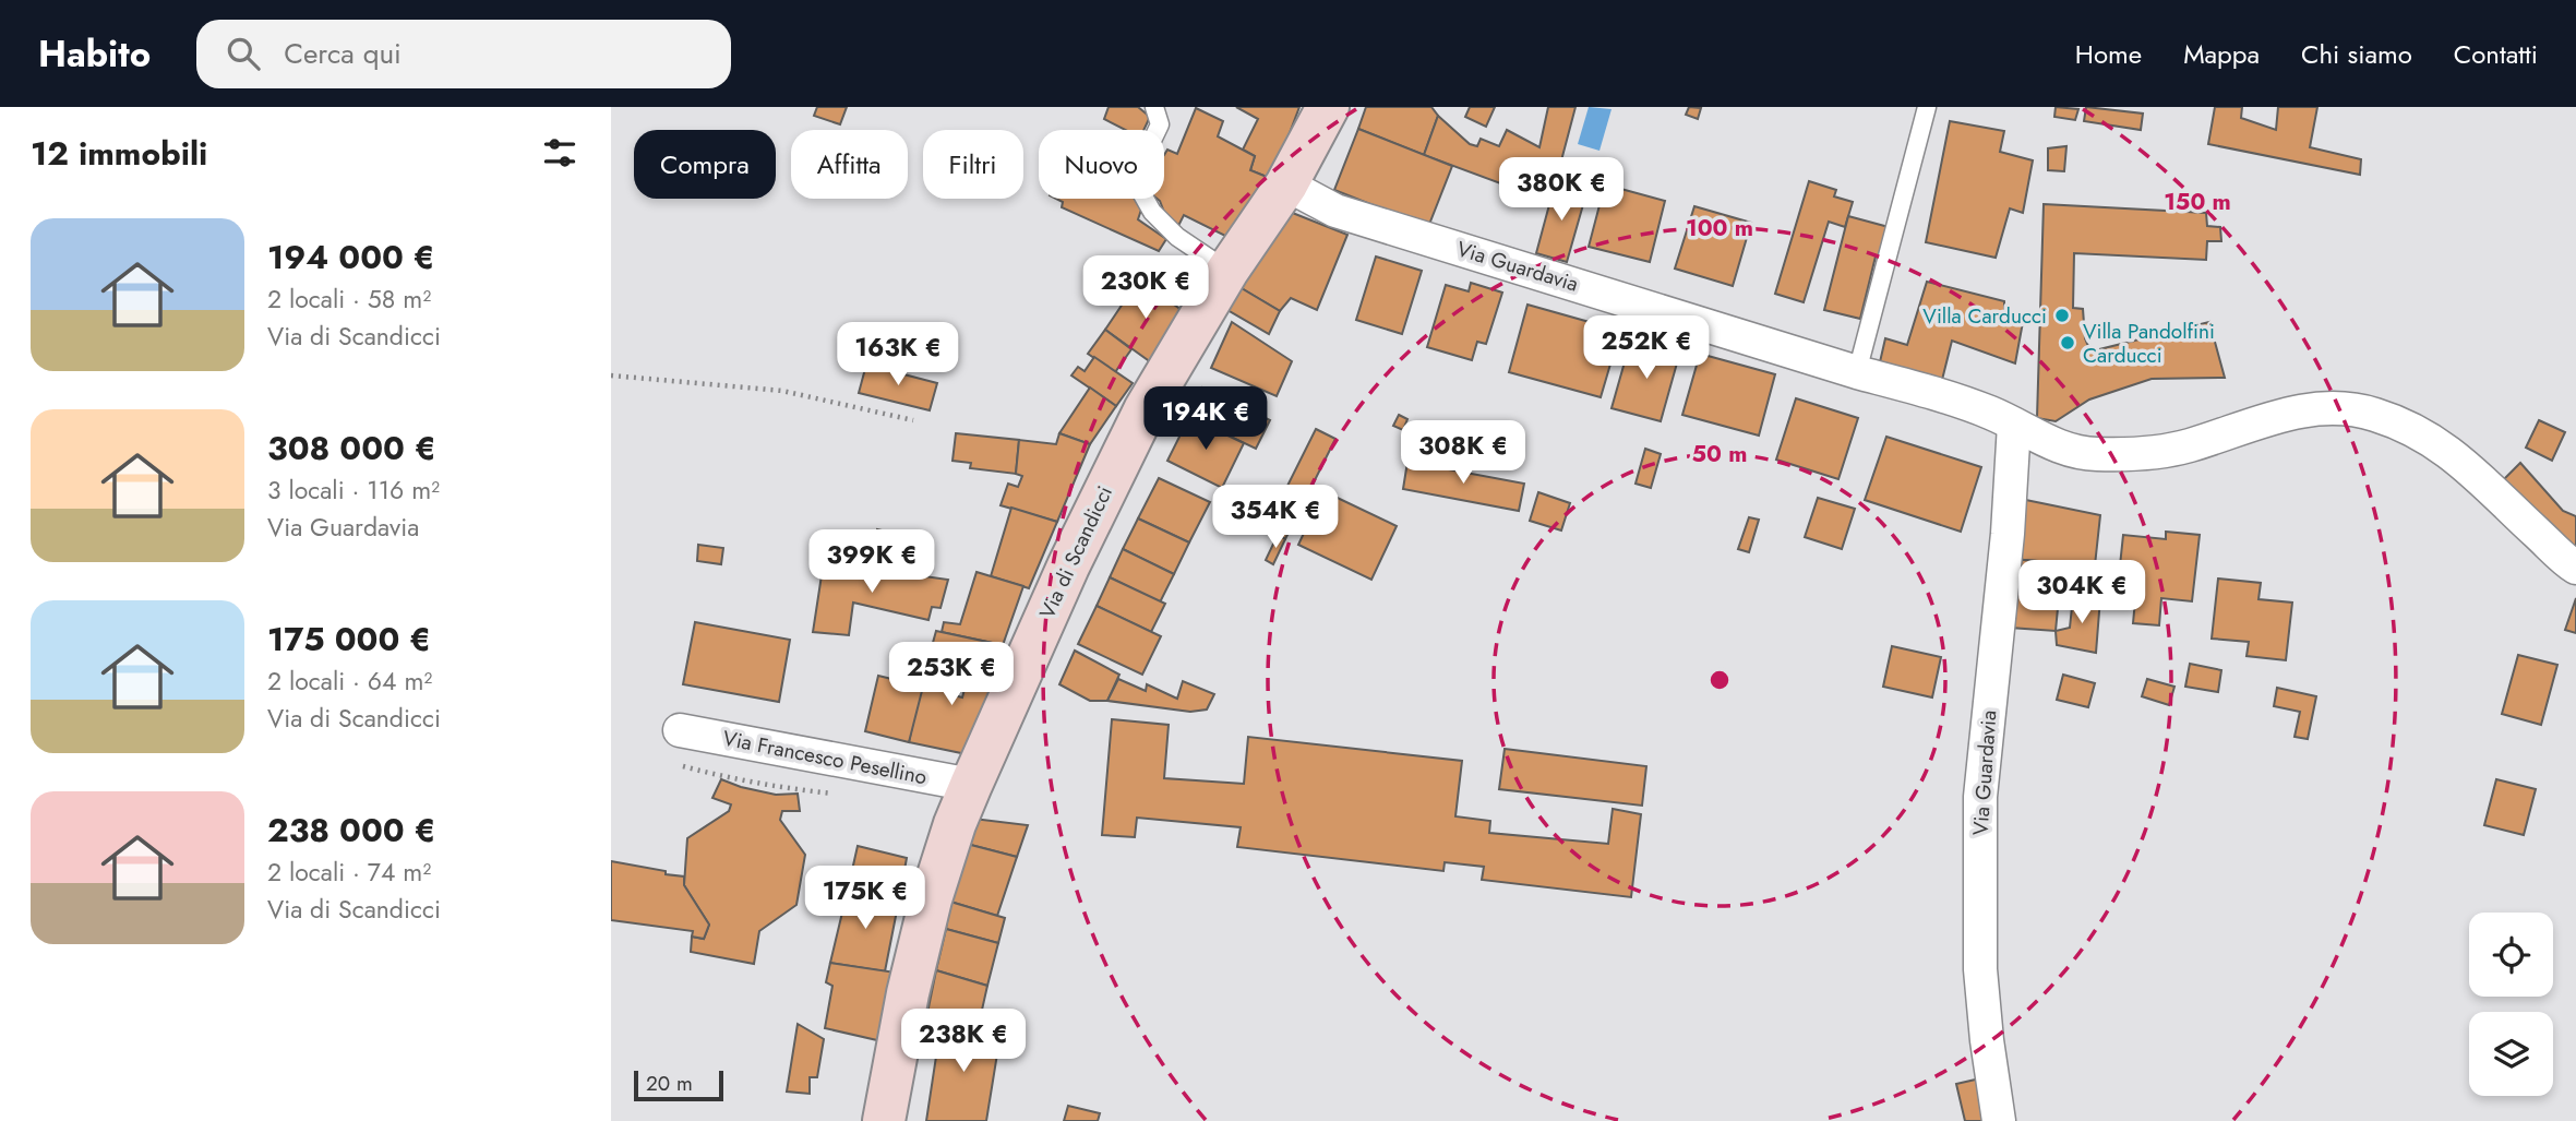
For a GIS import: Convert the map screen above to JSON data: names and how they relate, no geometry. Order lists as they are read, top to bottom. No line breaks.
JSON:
{"streets":{"street":["Via Guardavia","Via di Scandicci","Via Francesco Pesellino"]},"crossings":[["Via Guardavia","Via di Scandicci"],["Via di Scandicci","Via Francesco Pesellino"]],"places":["Villa Carducci","Villa Pandolfini Carducci"],"scale_bar":"20 m","page":{"header":"Habito","search":"Cerca qui","nav":["Home","Mappa","Chi siamo","Contatti"],"heading":"12 immobili","chip":["Compra","Affitta","Filtri","Nuovo"],"price":["380K €","230K €","252K €","163K €","194K €","308K €","354K €","399K €","304K €","253K €","175K €","238K €"],"list":[{"name":"194 000 €","note":"2 locali · 58 m² · Via di Scandicci"},{"name":"308 000 €","note":"3 locali · 116 m² · Via Guardavia"},{"name":"175 000 €","note":"2 locali · 64 m² · Via di Scandicci"},{"name":"238 000 €","note":"2 locali · 74 m² · Via di Scandicci"}],"scale":"20 m"},"rings":["150 m","100 m","50 m"]}
